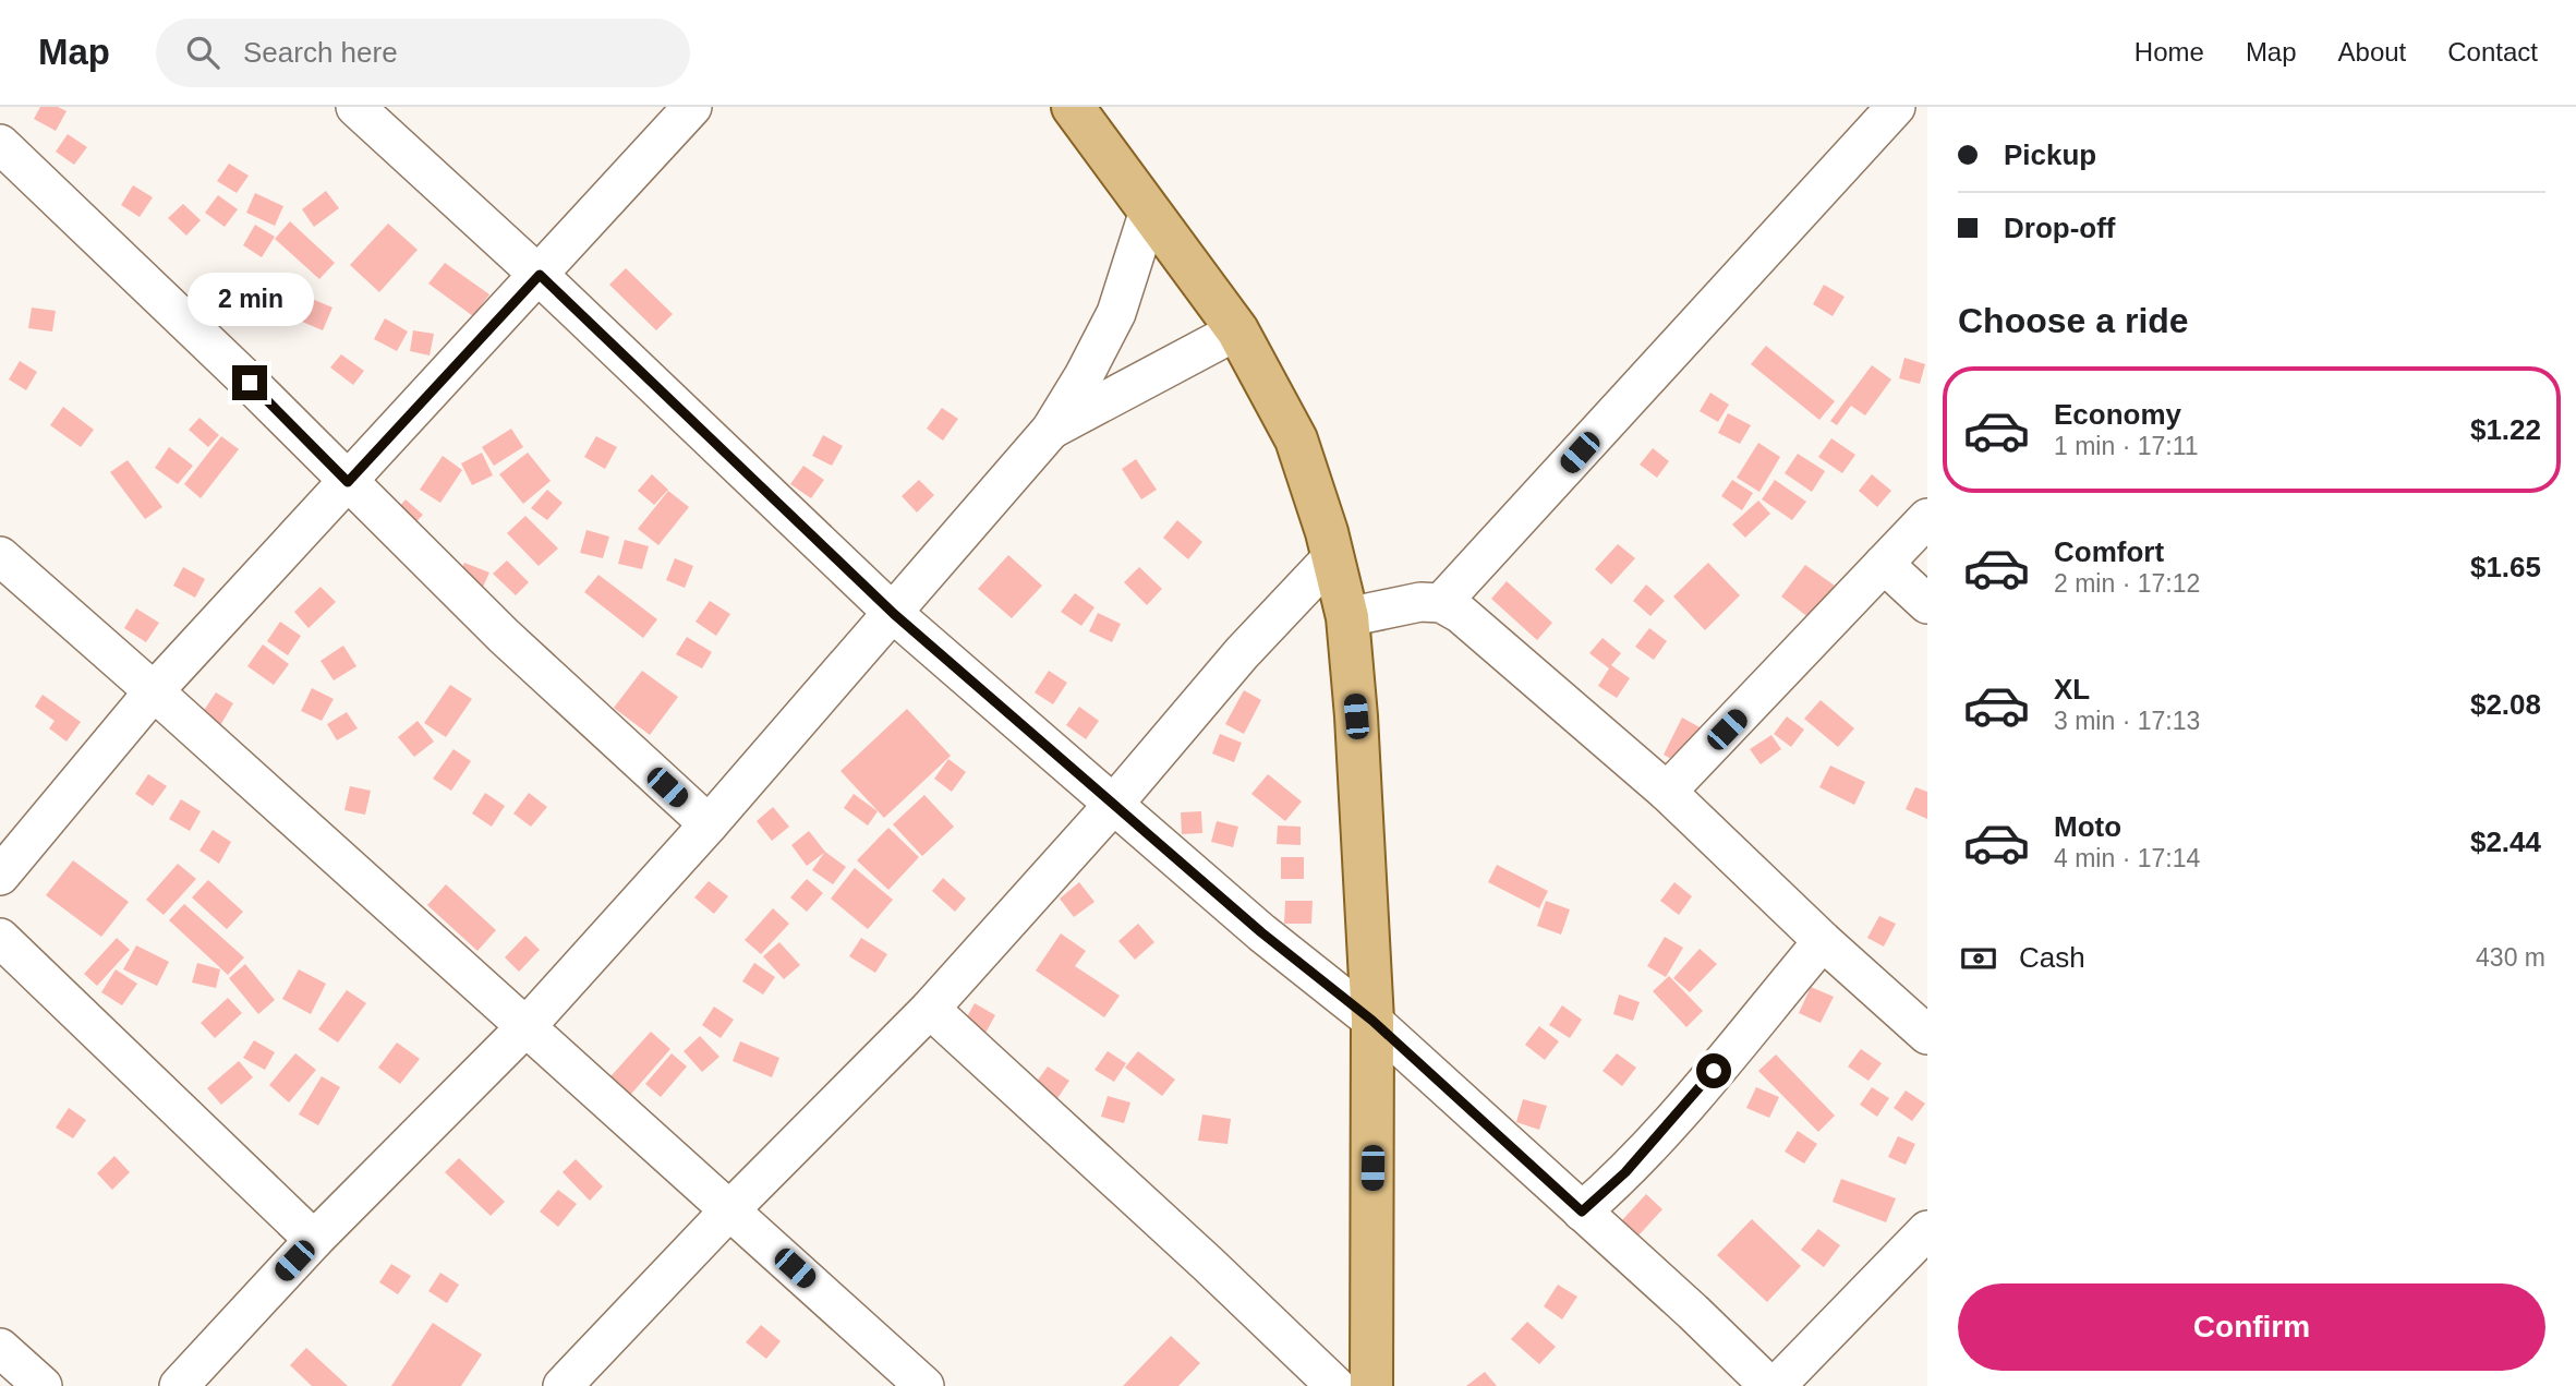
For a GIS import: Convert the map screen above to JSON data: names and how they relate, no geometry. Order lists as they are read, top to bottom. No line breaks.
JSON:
{"page":{"header":"Map","search":"Search here","nav":["Home","Map","About","Contact"],"banner":["Pickup","Drop-off"],"bubble":"2 min","heading":"Choose a ride","list":[{"name":"Economy","note":"1 min · 17:11","value":"$1.22"},{"name":"Comfort","note":"2 min · 17:12","value":"$1.65"},{"name":"XL","note":"3 min · 17:13","value":"$2.08"},{"name":"Moto","note":"4 min · 17:14","value":"$2.44"}],"pay":["Cash","430 m"],"buttons":"Confirm"}}
